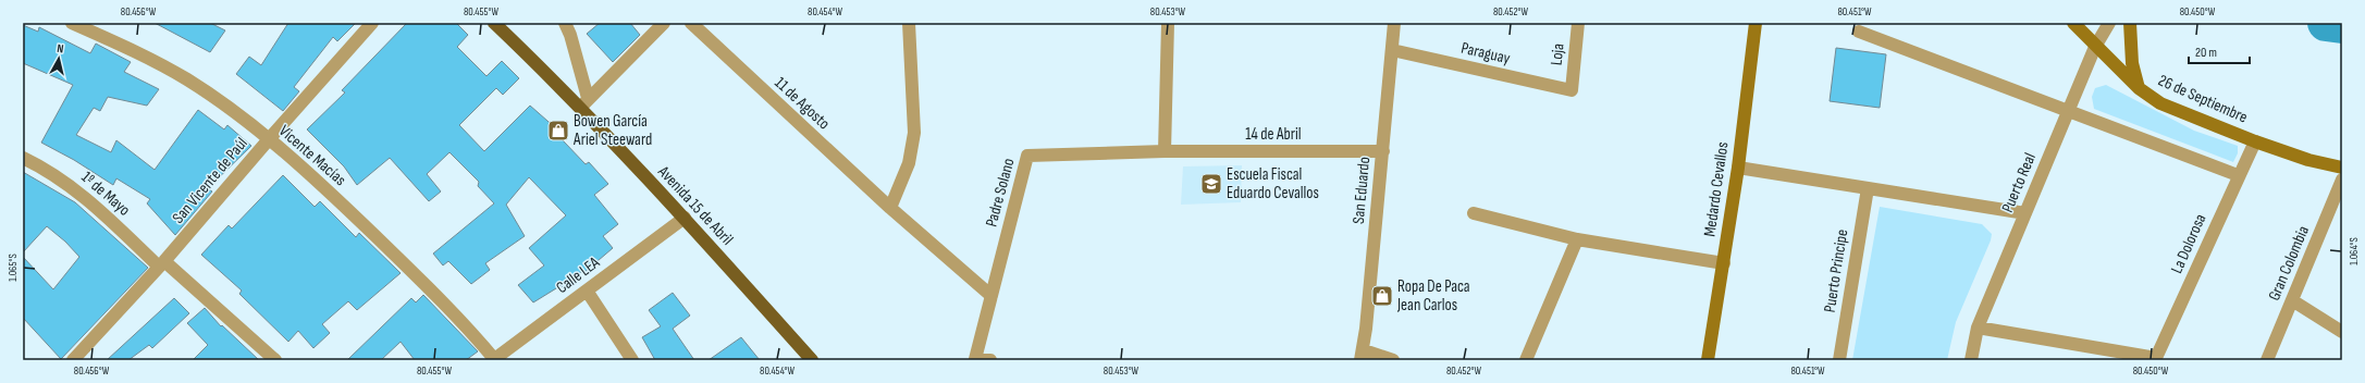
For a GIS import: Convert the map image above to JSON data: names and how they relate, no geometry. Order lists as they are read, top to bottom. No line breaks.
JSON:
{"streets":{"main road":["Avenida 15 de Abril"],"street":["Paraguay","Loja","26 de Septiembre","11 de Agosto","14 de Abril","Vicente Macías","San Vicente de Paúl","Puerto Real","Medardo Cevallos","San Eduardo","Padre Solano","1º de Mayo","La Dolorosa","Gran Colombia","Puerto Principe","Calle LEA"]},"crossings":[["Paraguay","Loja"],["Paraguay","San Eduardo"],["26 de Septiembre","Puerto Real"],["26 de Septiembre","La Dolorosa"],["11 de Agosto","Padre Solano"],["14 de Abril","San Eduardo"],["14 de Abril","Padre Solano"],["Vicente Macías","San Vicente de Paúl"],["Vicente Macías","Calle LEA"],["San Vicente de Paúl","1º de Mayo"],["Avenida 15 de Abril","Calle LEA"]],"places":{"shop":["Bowen García Ariel Steeward","Ropa De Paca Jean Carlos"],"school or university":["Escuela Fiscal Eduardo Cevallos"]},"scale_bar":"20 m","north":"top","coordinates":["80.456°W","80.455°W","80.454°W","80.453°W","80.452°W","80.451°W","80.450°W","1.064°S","1.065°S"]}
